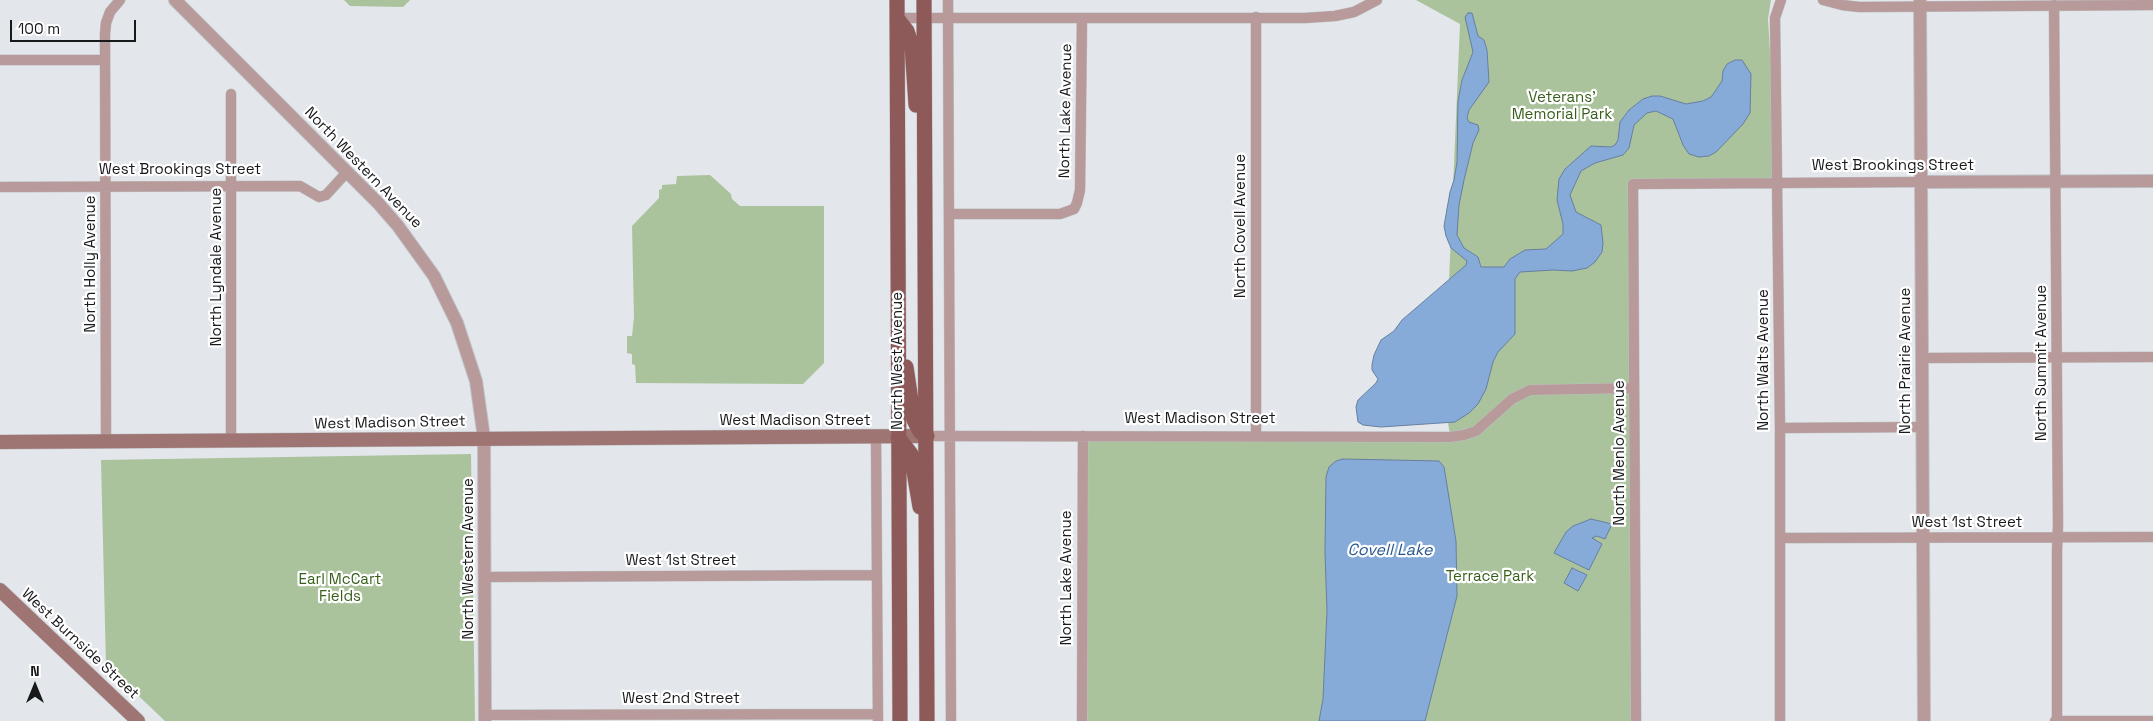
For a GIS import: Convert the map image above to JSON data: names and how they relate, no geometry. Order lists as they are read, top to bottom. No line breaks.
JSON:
{"streets":{"main road":["North West Avenue","West Madison Street","West Burnside Street"],"street":["North Lake Avenue","West Brookings Street","North Western Avenue","North Covell Avenue","North Holly Avenue","North Lyndale Avenue","North Walts Avenue","North Prairie Avenue","North Summit Avenue","North Menlo Avenue","West 1st Street","West 2nd Street"]},"crossings":[["North Lake Avenue","West Madison Street"],["West Brookings Street","North Western Avenue"],["West Brookings Street","North Holly Avenue"],["West Brookings Street","North Lyndale Avenue"],["West Brookings Street","North Walts Avenue"],["West Brookings Street","North Prairie Avenue"],["West Brookings Street","North Summit Avenue"],["West Brookings Street","North Menlo Avenue"],["North Western Avenue","West Madison Street"],["North Western Avenue","West 1st Street"],["North Western Avenue","West 2nd Street"],["North Covell Avenue","West Madison Street"],["North Holly Avenue","West Madison Street"],["North Lyndale Avenue","West Madison Street"],["North Walts Avenue","West 1st Street"],["North West Avenue","West Madison Street"],["North West Avenue","West 1st Street"],["North West Avenue","West 2nd Street"],["North Prairie Avenue","West 1st Street"],["North Summit Avenue","West 1st Street"],["West Madison Street","North Menlo Avenue"]],"water":["Covell Lake"],"parks":["Veterans' Memorial Park","Terrace Park","Earl McCart Fields"],"scale_bar":"100 m","north":"top"}
